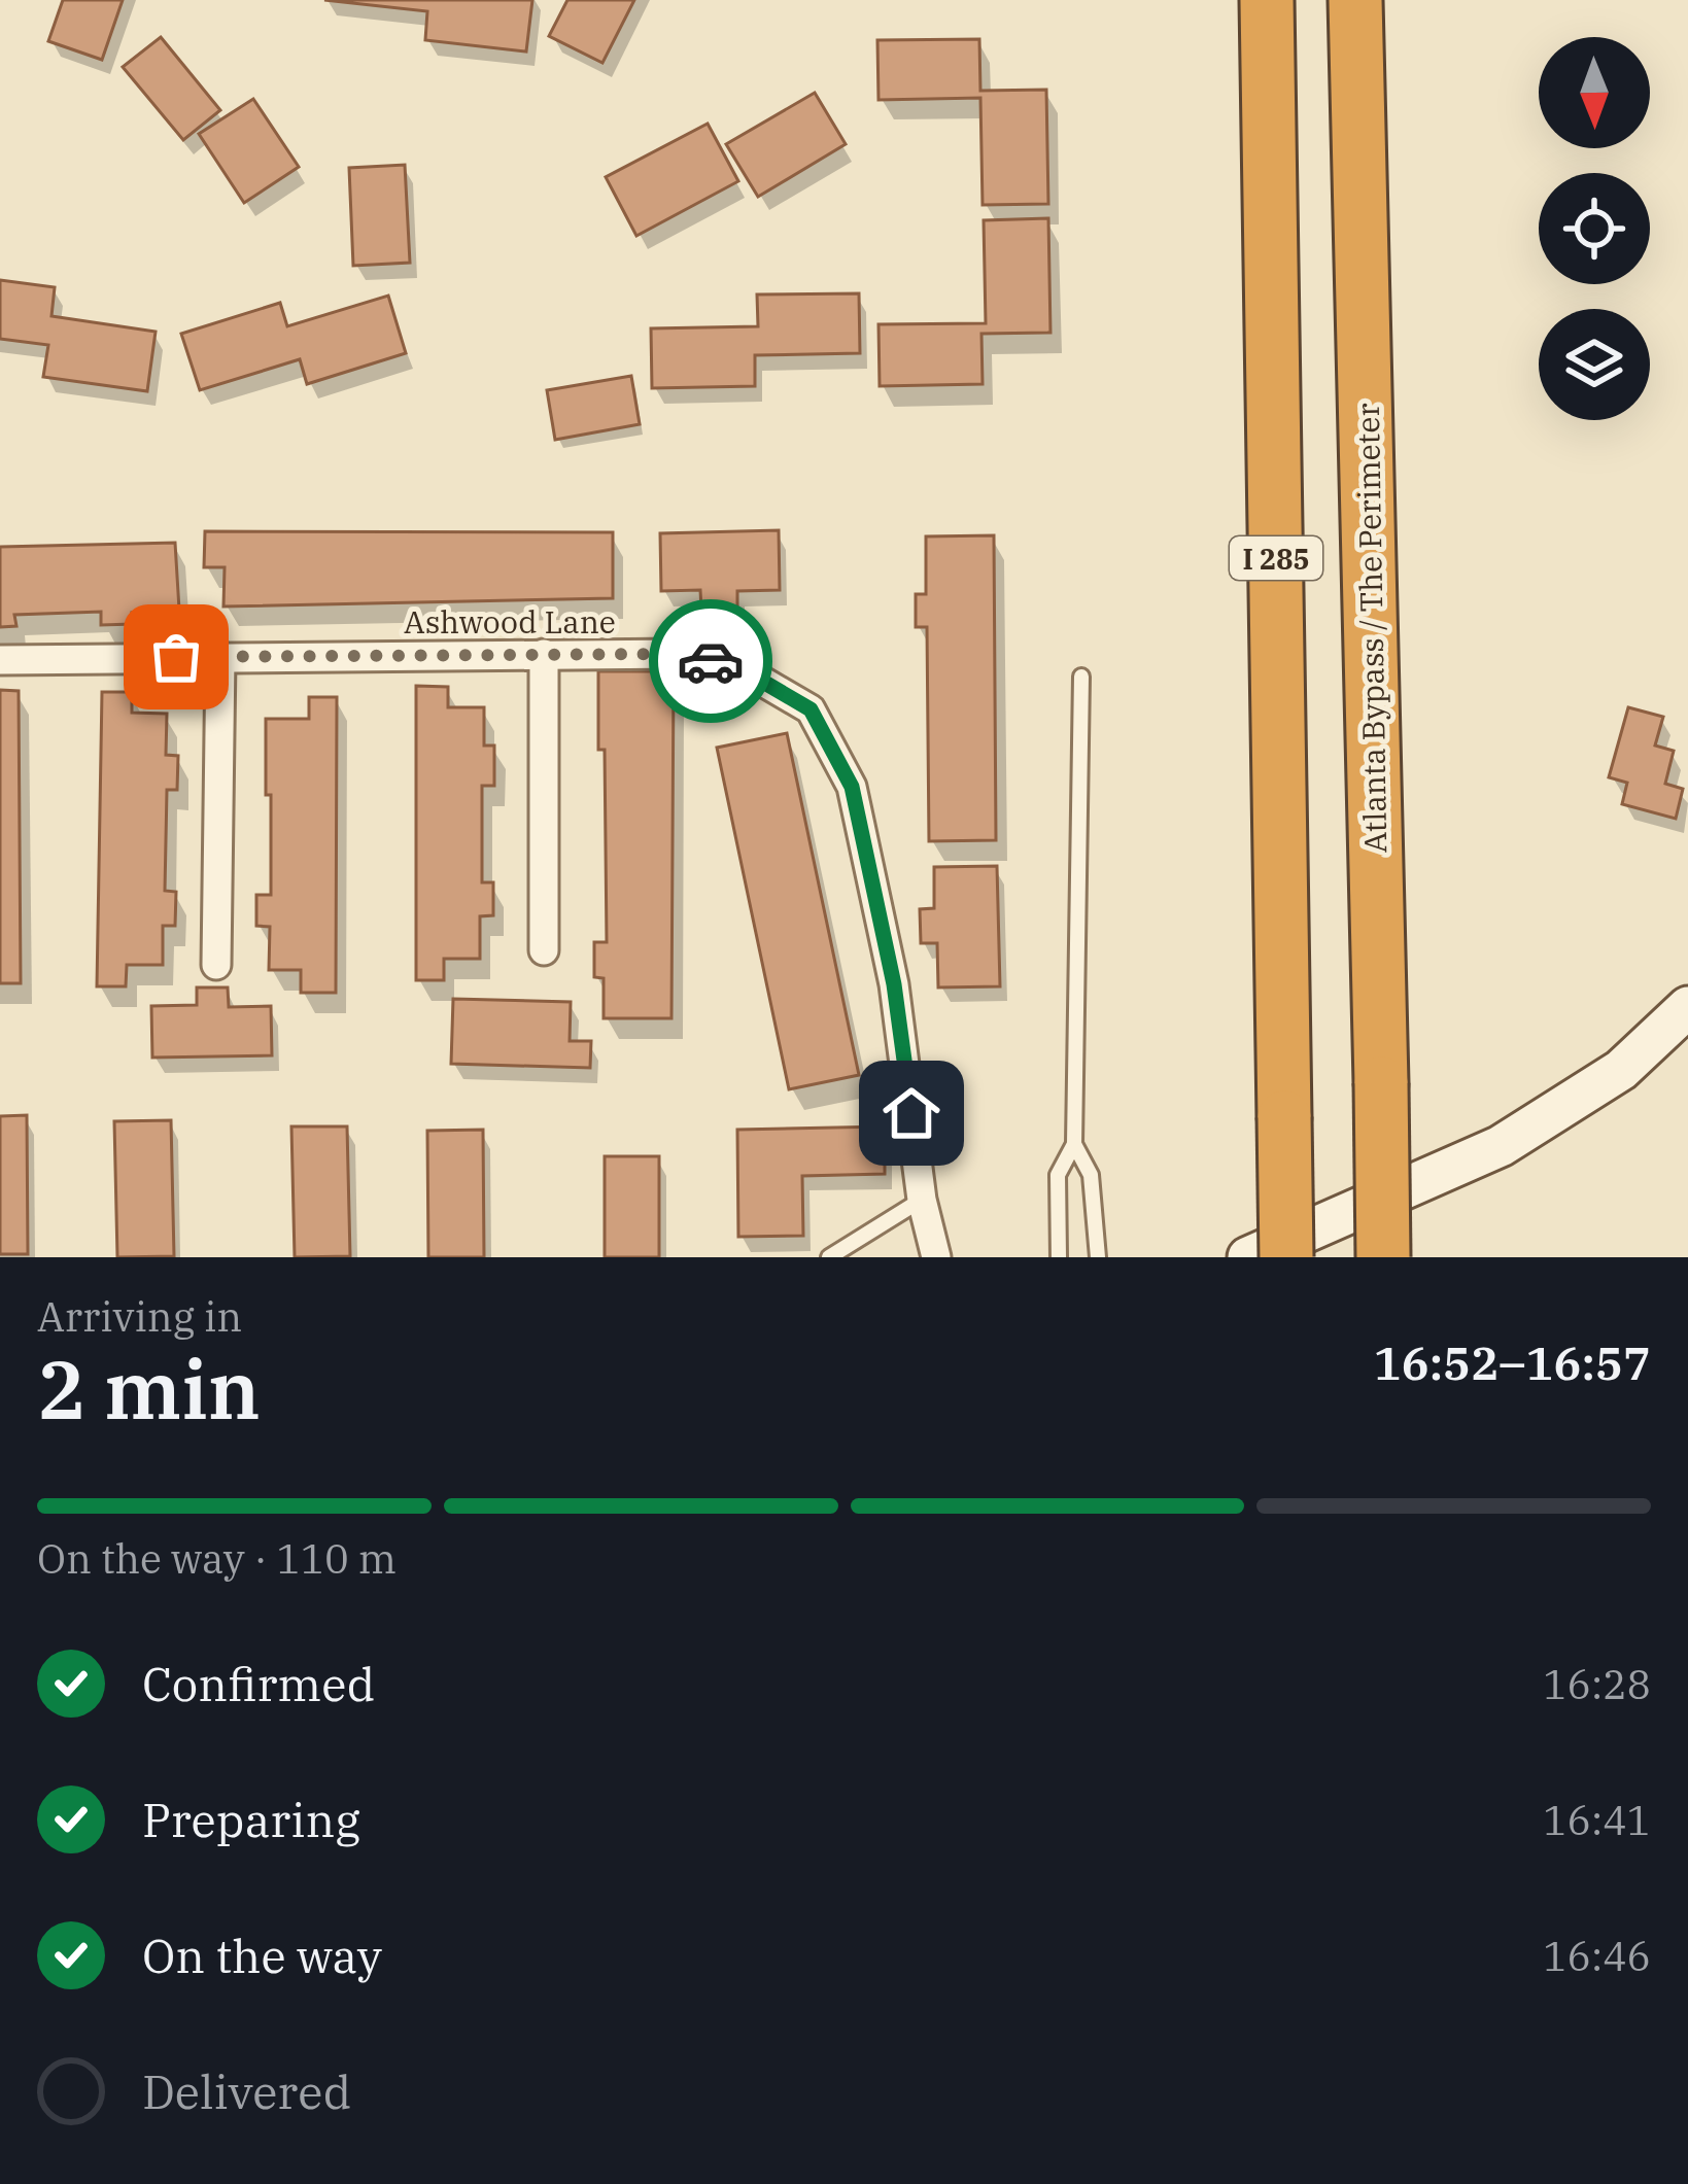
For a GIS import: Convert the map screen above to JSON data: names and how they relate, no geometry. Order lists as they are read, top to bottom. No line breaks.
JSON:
{"streets":{"highway":["I 285","Atlanta Bypass / The Perimeter"],"street":["Ashwood Lane"]},"north":"bottom","page":{"heading":["2 min","Arriving in","16:52–16:57"],"bar":"On the way · 110 m","list":[["Confirmed","16:28"],["Preparing","16:41"],["On the way","16:46"],"Delivered"]}}
